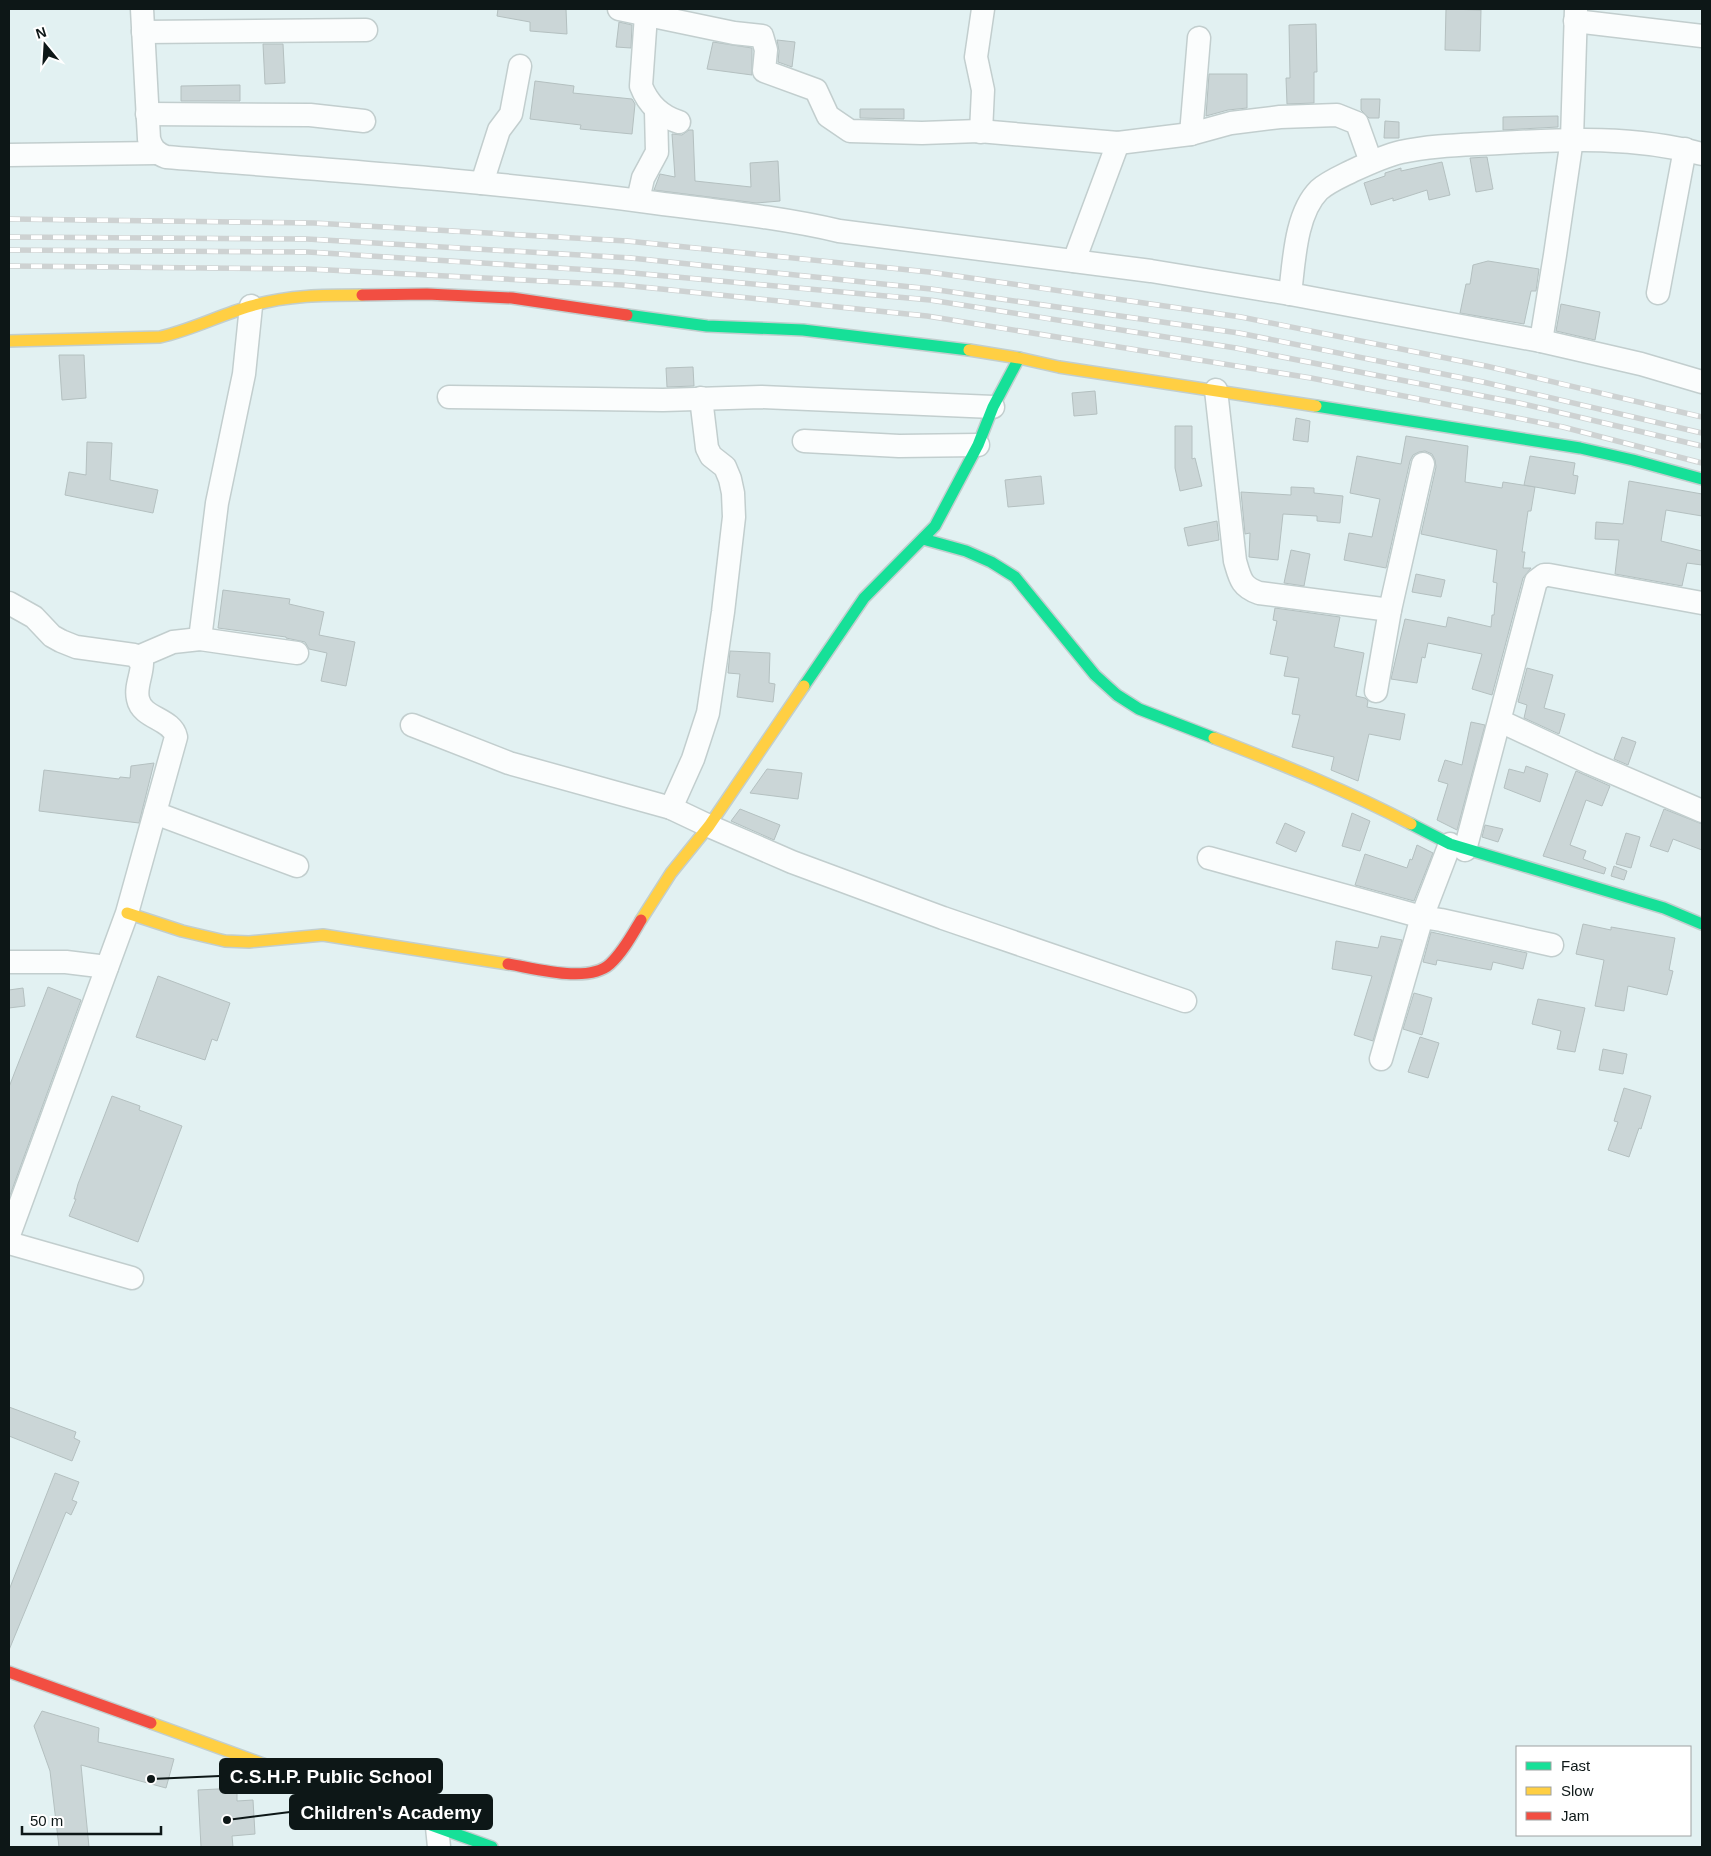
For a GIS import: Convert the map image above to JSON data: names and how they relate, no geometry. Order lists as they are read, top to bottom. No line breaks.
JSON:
{"places":["C.S.H.P. Public School","Children's Academy"],"legend":["Fast","Slow","Jam"],"scale_bar":"50 m","north":"top"}
